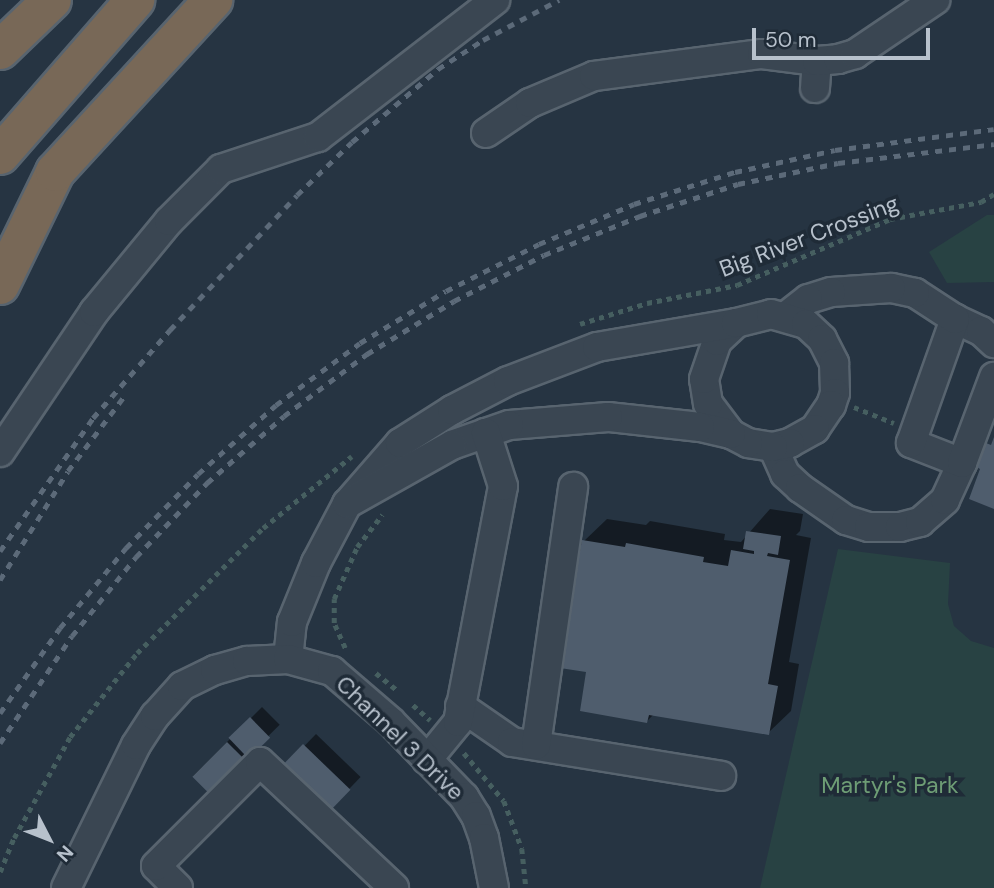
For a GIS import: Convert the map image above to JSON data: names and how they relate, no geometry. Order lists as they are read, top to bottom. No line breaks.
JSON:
{"streets":{"street":["Channel 3 Drive"],"path":["Big River Crossing"]},"parks":["Martyr's Park"],"scale_bar":"50 m","north":"bottom right"}
